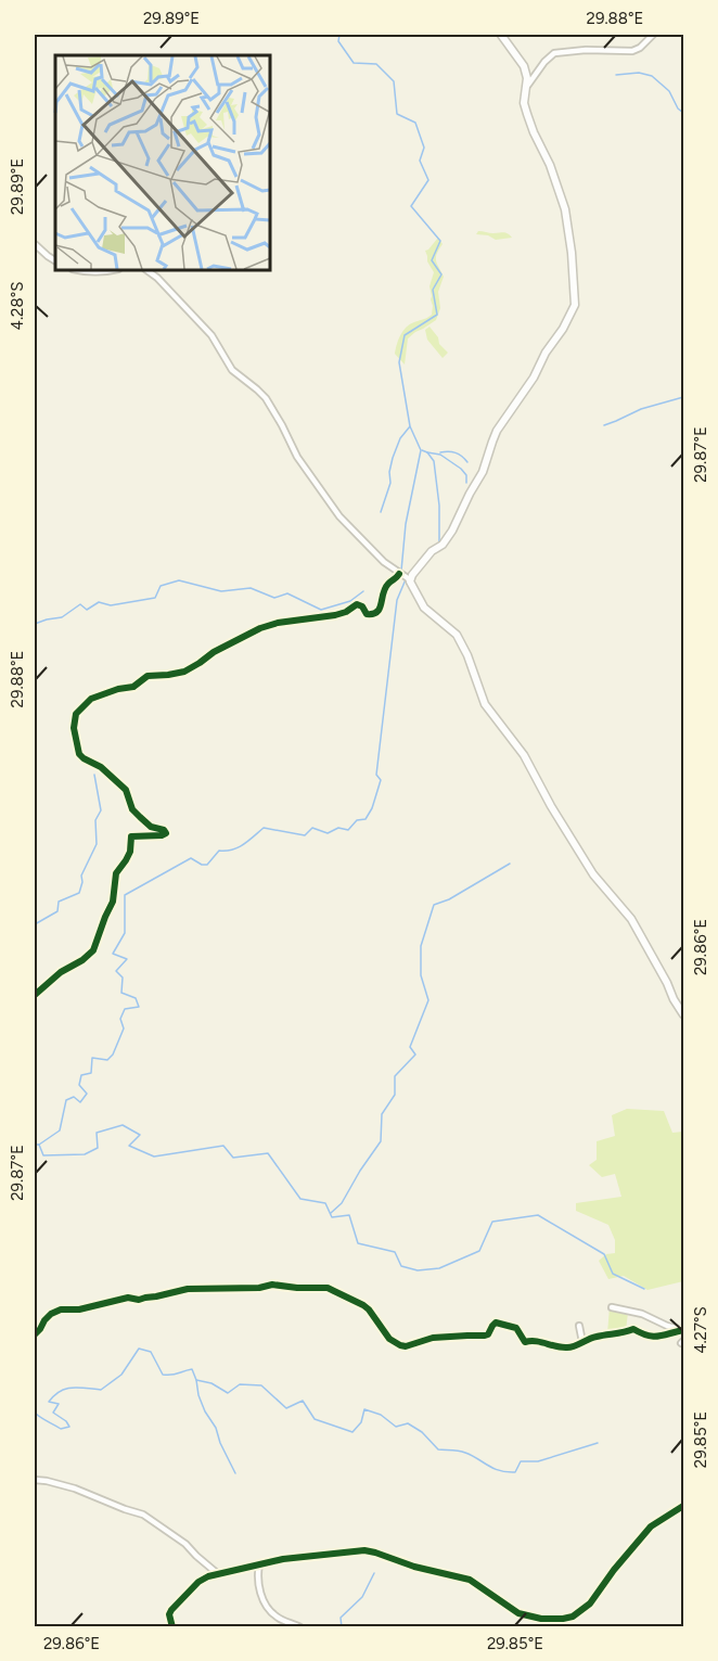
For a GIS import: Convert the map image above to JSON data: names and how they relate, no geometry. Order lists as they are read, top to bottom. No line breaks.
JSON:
{"coordinates":["29.89°E","29.88°E","4.28°S","29.87°E","29.86°E","4.27°S","29.85°E"]}
